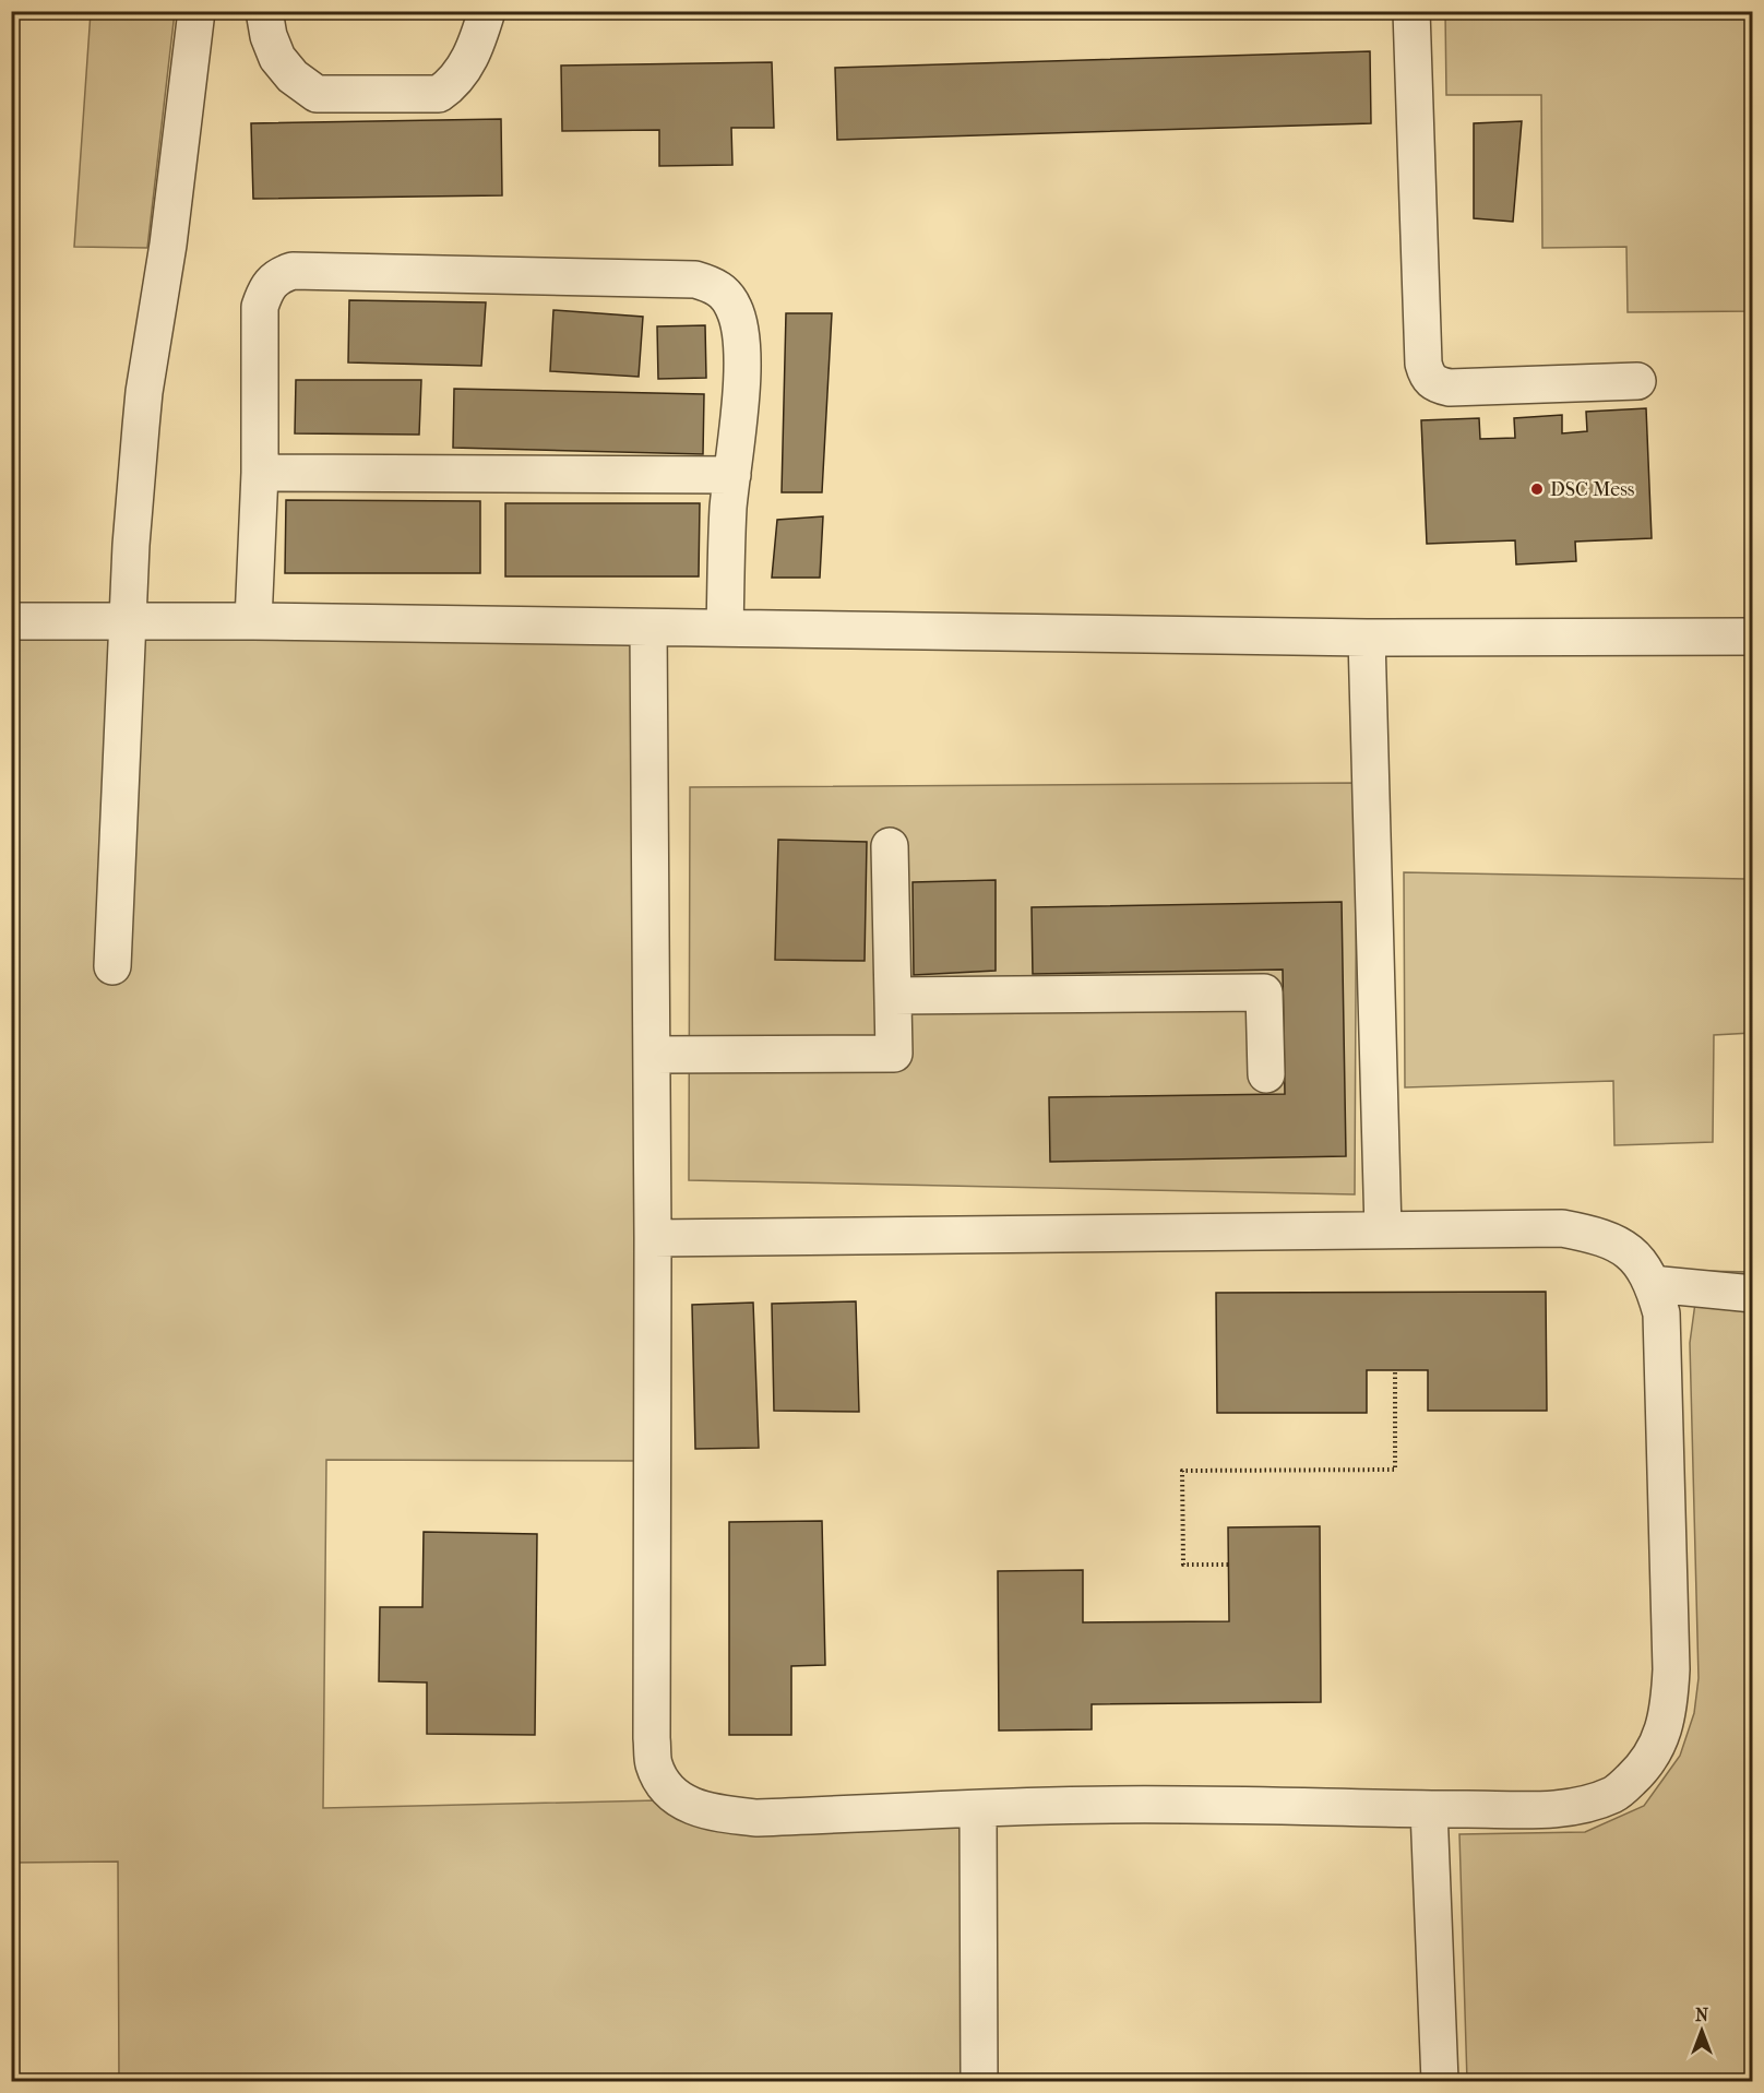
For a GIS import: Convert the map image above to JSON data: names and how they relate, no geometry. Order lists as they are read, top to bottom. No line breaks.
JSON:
{"places":["DSC Mess"],"north":"top"}
